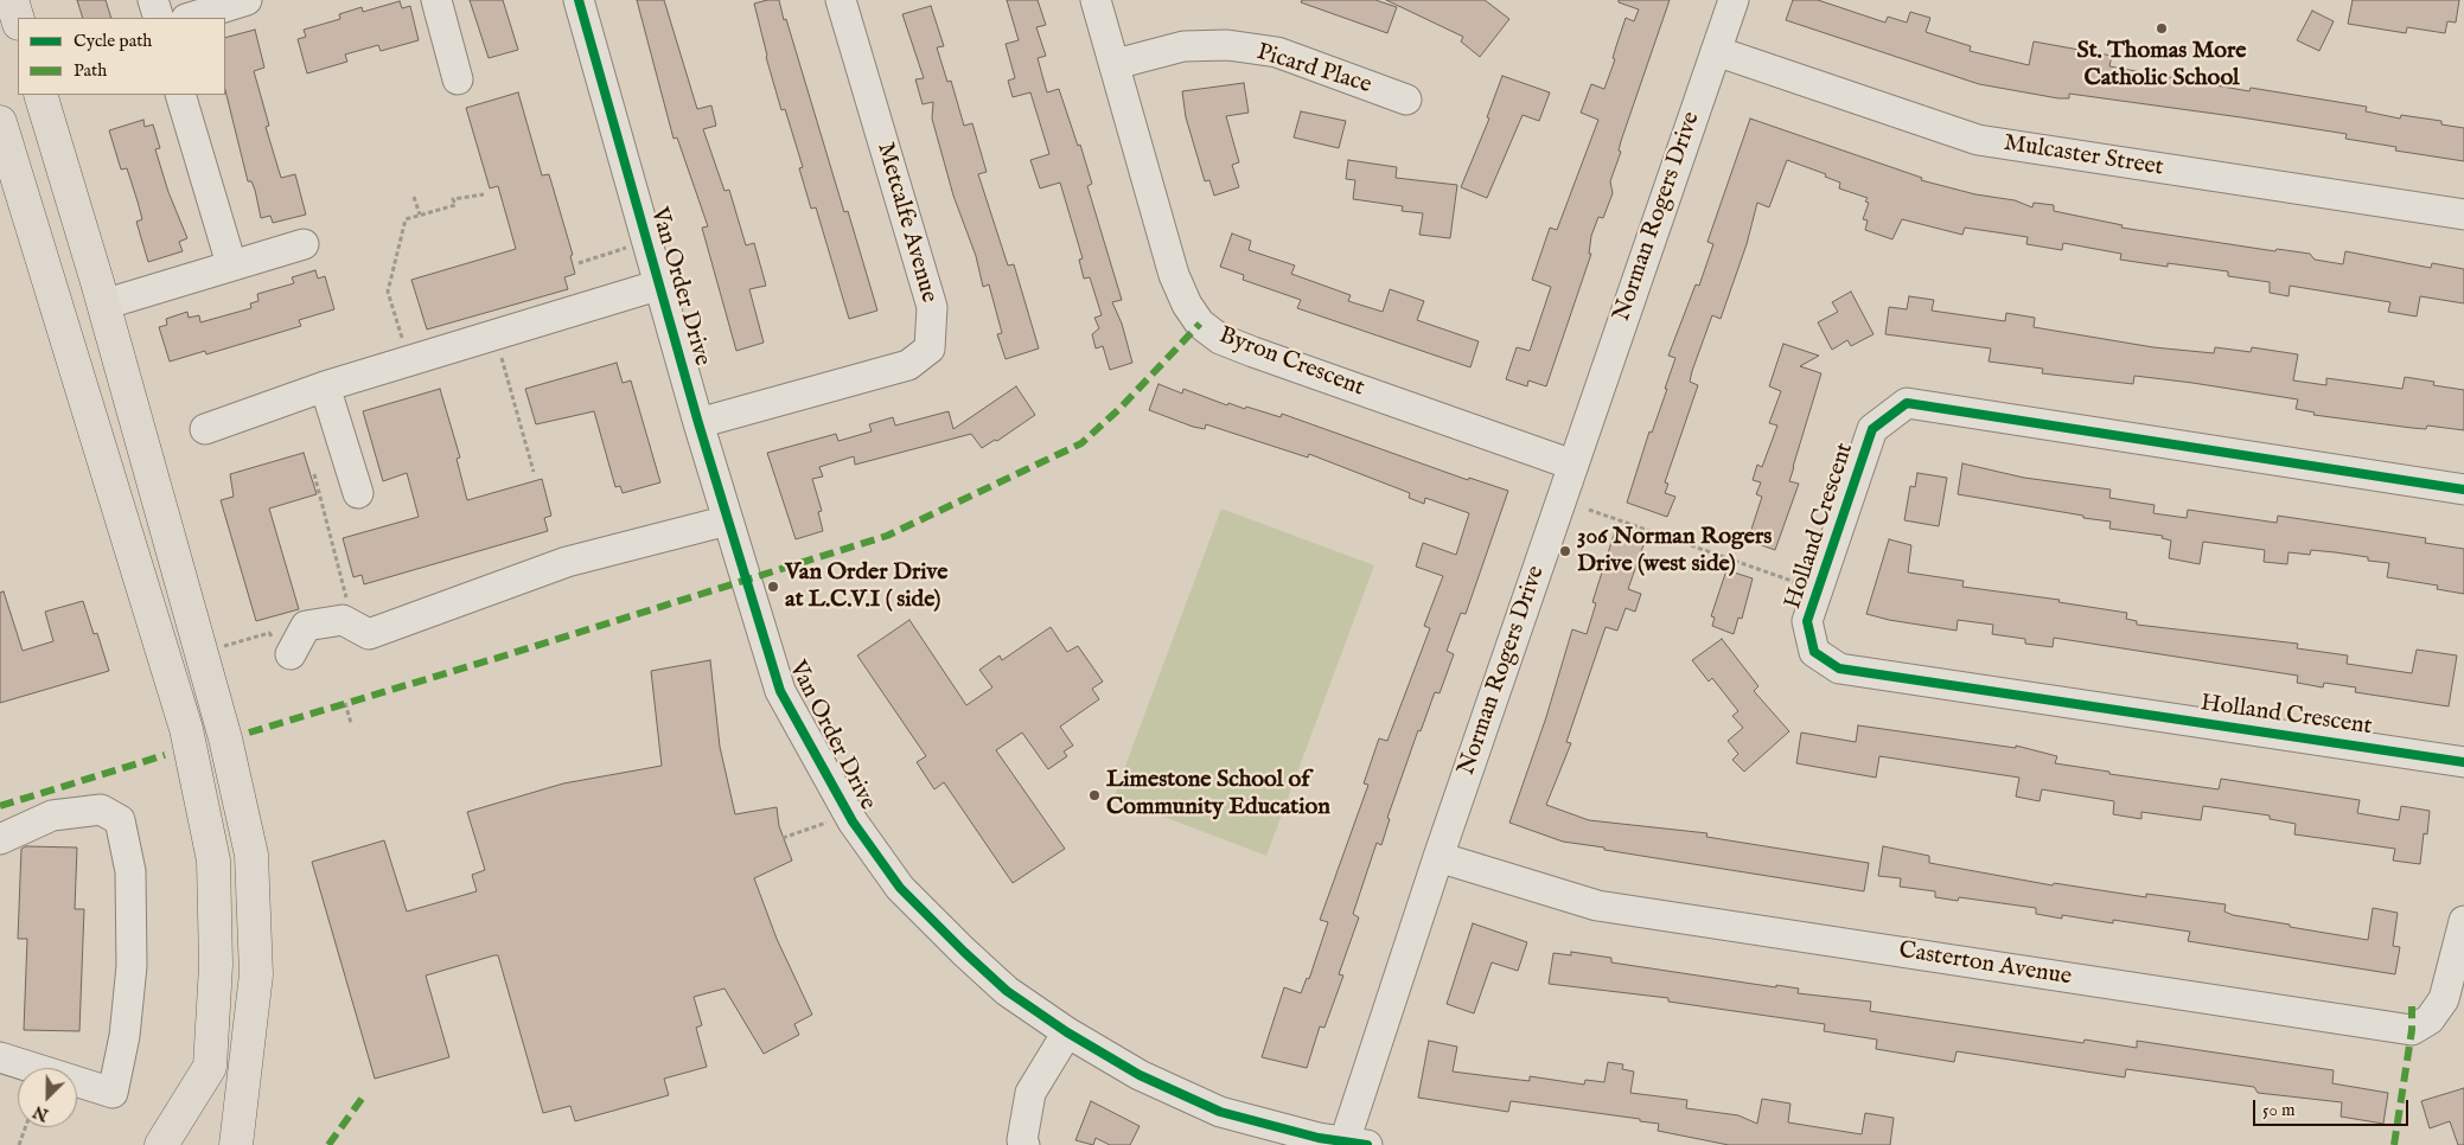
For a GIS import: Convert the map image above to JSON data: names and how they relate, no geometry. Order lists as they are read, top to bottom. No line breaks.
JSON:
{"streets":{"street":["Picard Place","Mulcaster Street","Norman Rogers Drive","Metcalfe Avenue","Van Order Drive","Byron Crescent","Holland Crescent","Casterton Avenue"]},"crossings":[["Picard Place","Byron Crescent"],["Mulcaster Street","Norman Rogers Drive"],["Norman Rogers Drive","Van Order Drive"],["Norman Rogers Drive","Byron Crescent"],["Norman Rogers Drive","Casterton Avenue"],["Metcalfe Avenue","Van Order Drive"]],"places":["St. Thomas More Catholic School","306 Norman Rogers Drive (west side)","Van Order Drive at L.C.V.I ( side)","Limestone School of Community Education"],"legend":["Cycle path","Path"],"scale_bar":"50 m","north":"bottom left"}
